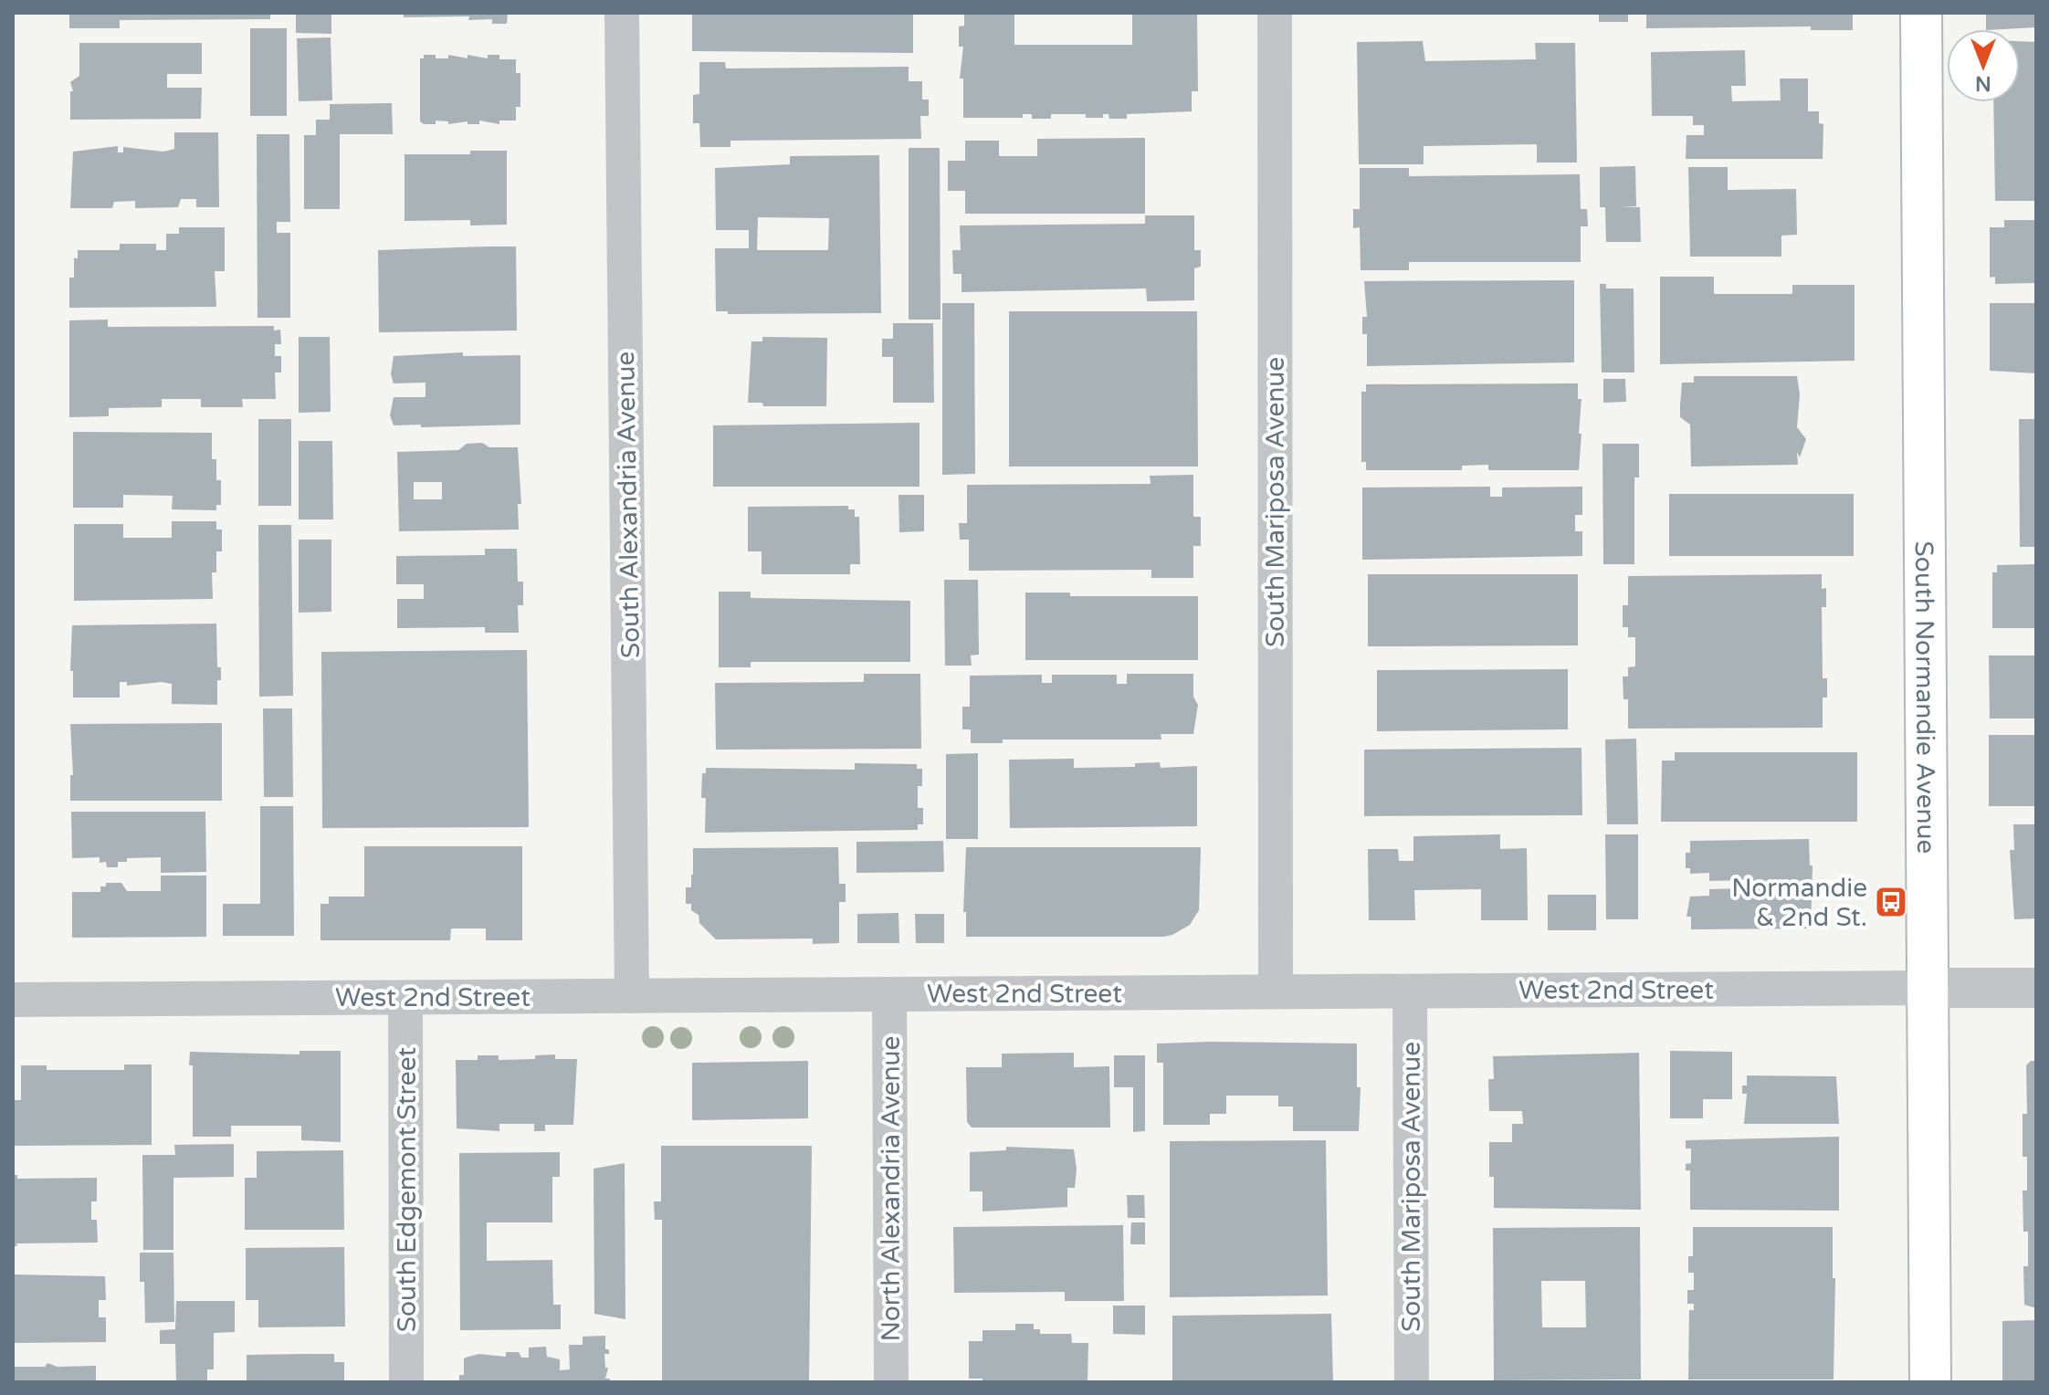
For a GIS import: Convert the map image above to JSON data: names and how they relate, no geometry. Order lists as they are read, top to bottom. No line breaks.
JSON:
{"streets":{"main road":["South Normandie Avenue"],"street":["South Mariposa Avenue","South Alexandria Avenue","West 2nd Street","North Alexandria Avenue","South Edgemont Street"]},"crossings":[["South Mariposa Avenue","West 2nd Street"],["South Alexandria Avenue","West 2nd Street"],["South Normandie Avenue","West 2nd Street"],["West 2nd Street","North Alexandria Avenue"],["West 2nd Street","South Edgemont Street"]],"places":{"bus stop":["Normandie & 2nd St."]},"north":"bottom"}
